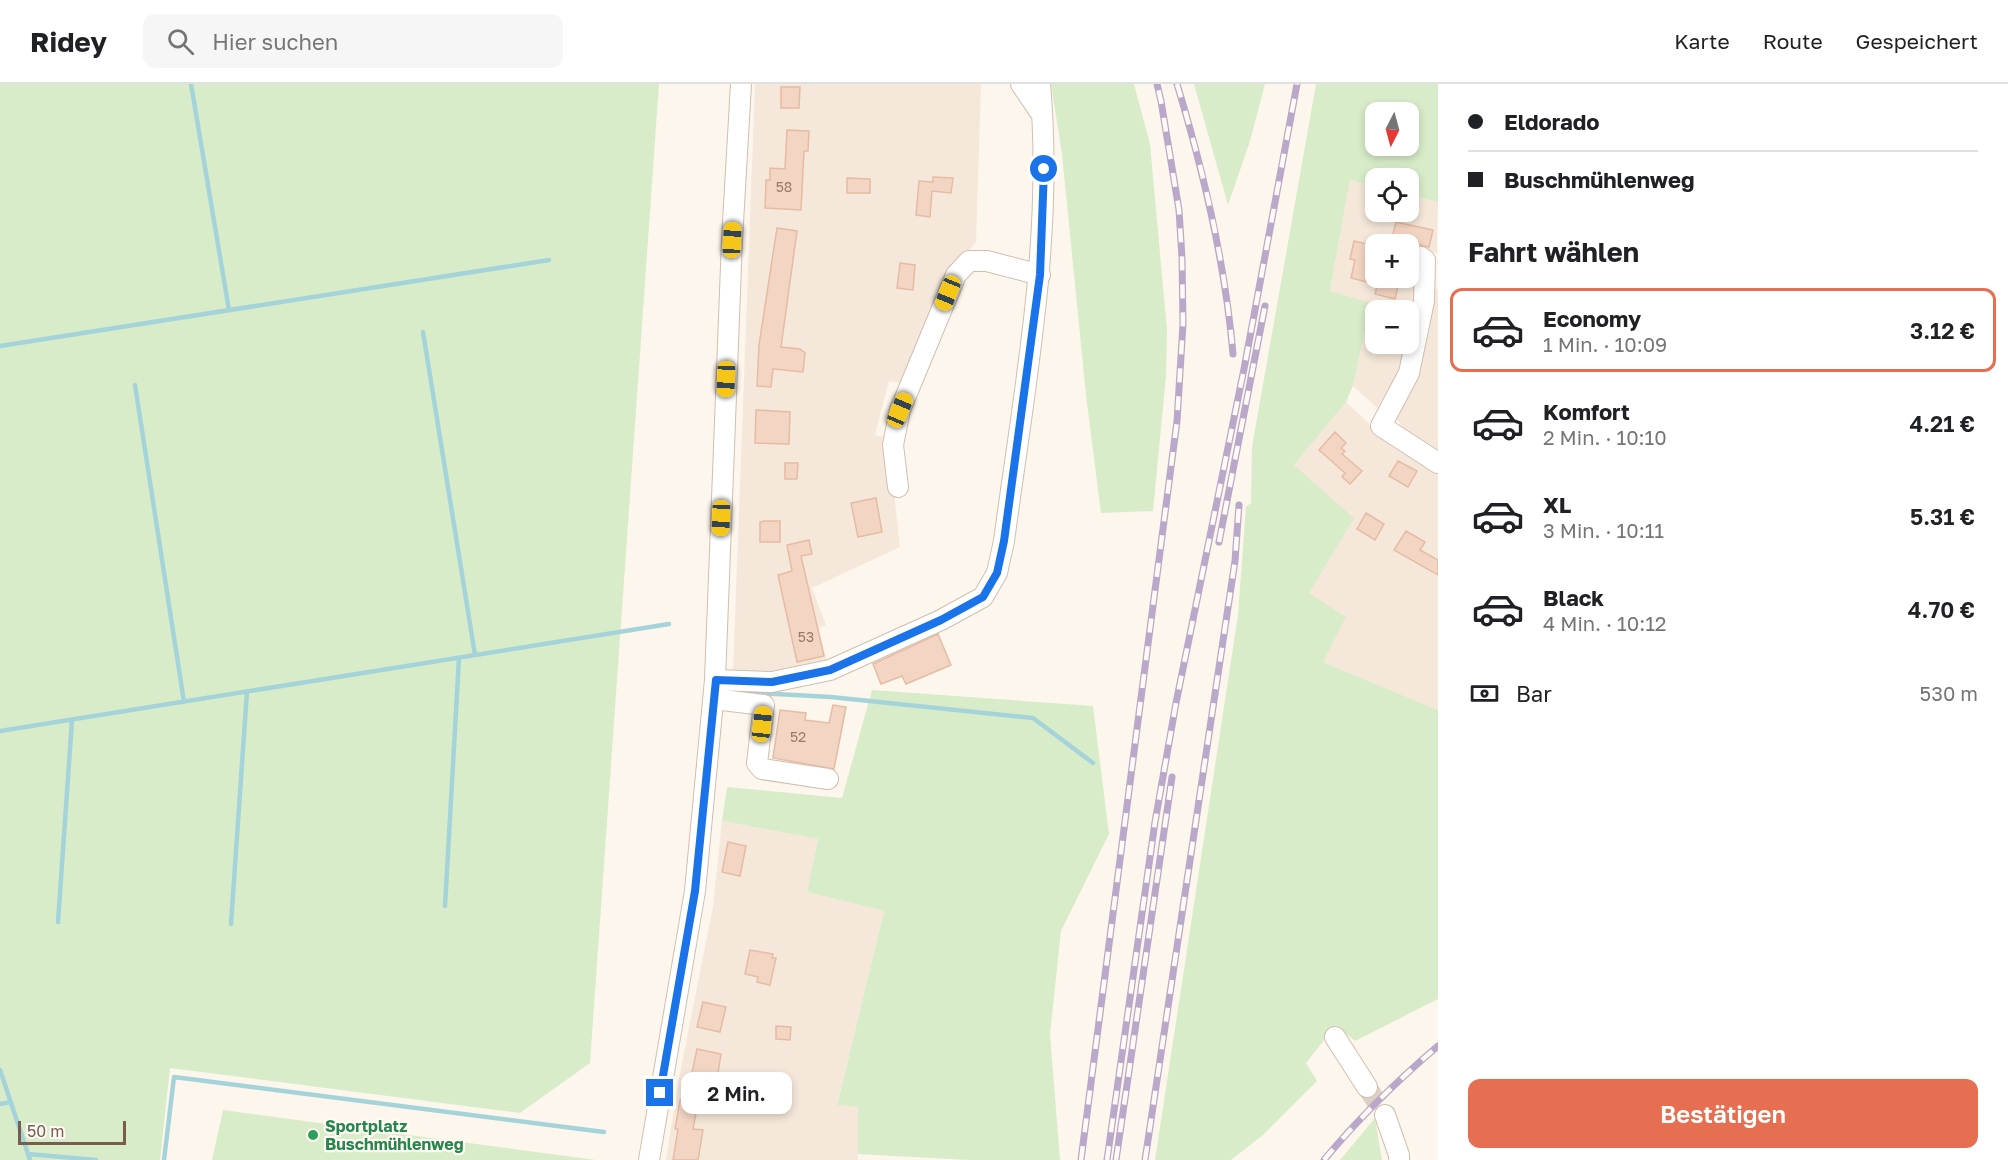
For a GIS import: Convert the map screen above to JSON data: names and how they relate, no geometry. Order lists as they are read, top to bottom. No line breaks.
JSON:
{"places":["Sportplatz Buschmühlenweg"],"house_numbers":["58","53","52"],"scale_bar":"50 m","north":"bottom","page":{"header":"Ridey","search":"Hier suchen","nav":["Karte","Route","Gespeichert"],"banner":["Eldorado","Buschmühlenweg"],"map_buttons":["+","−"],"heading":"Fahrt wählen","list":[{"name":"Economy","note":"1 Min. · 10:09","value":"3.12 €"},{"name":"Komfort","note":"2 Min. · 10:10","value":"4.21 €"},{"name":"XL","note":"3 Min. · 10:11","value":"5.31 €"},{"name":"Black","note":"4 Min. · 10:12","value":"4.70 €"}],"pay":["Bar","530 m"],"buttons":"Bestätigen","bubble":"2 Min.","scale":"50 m"}}
